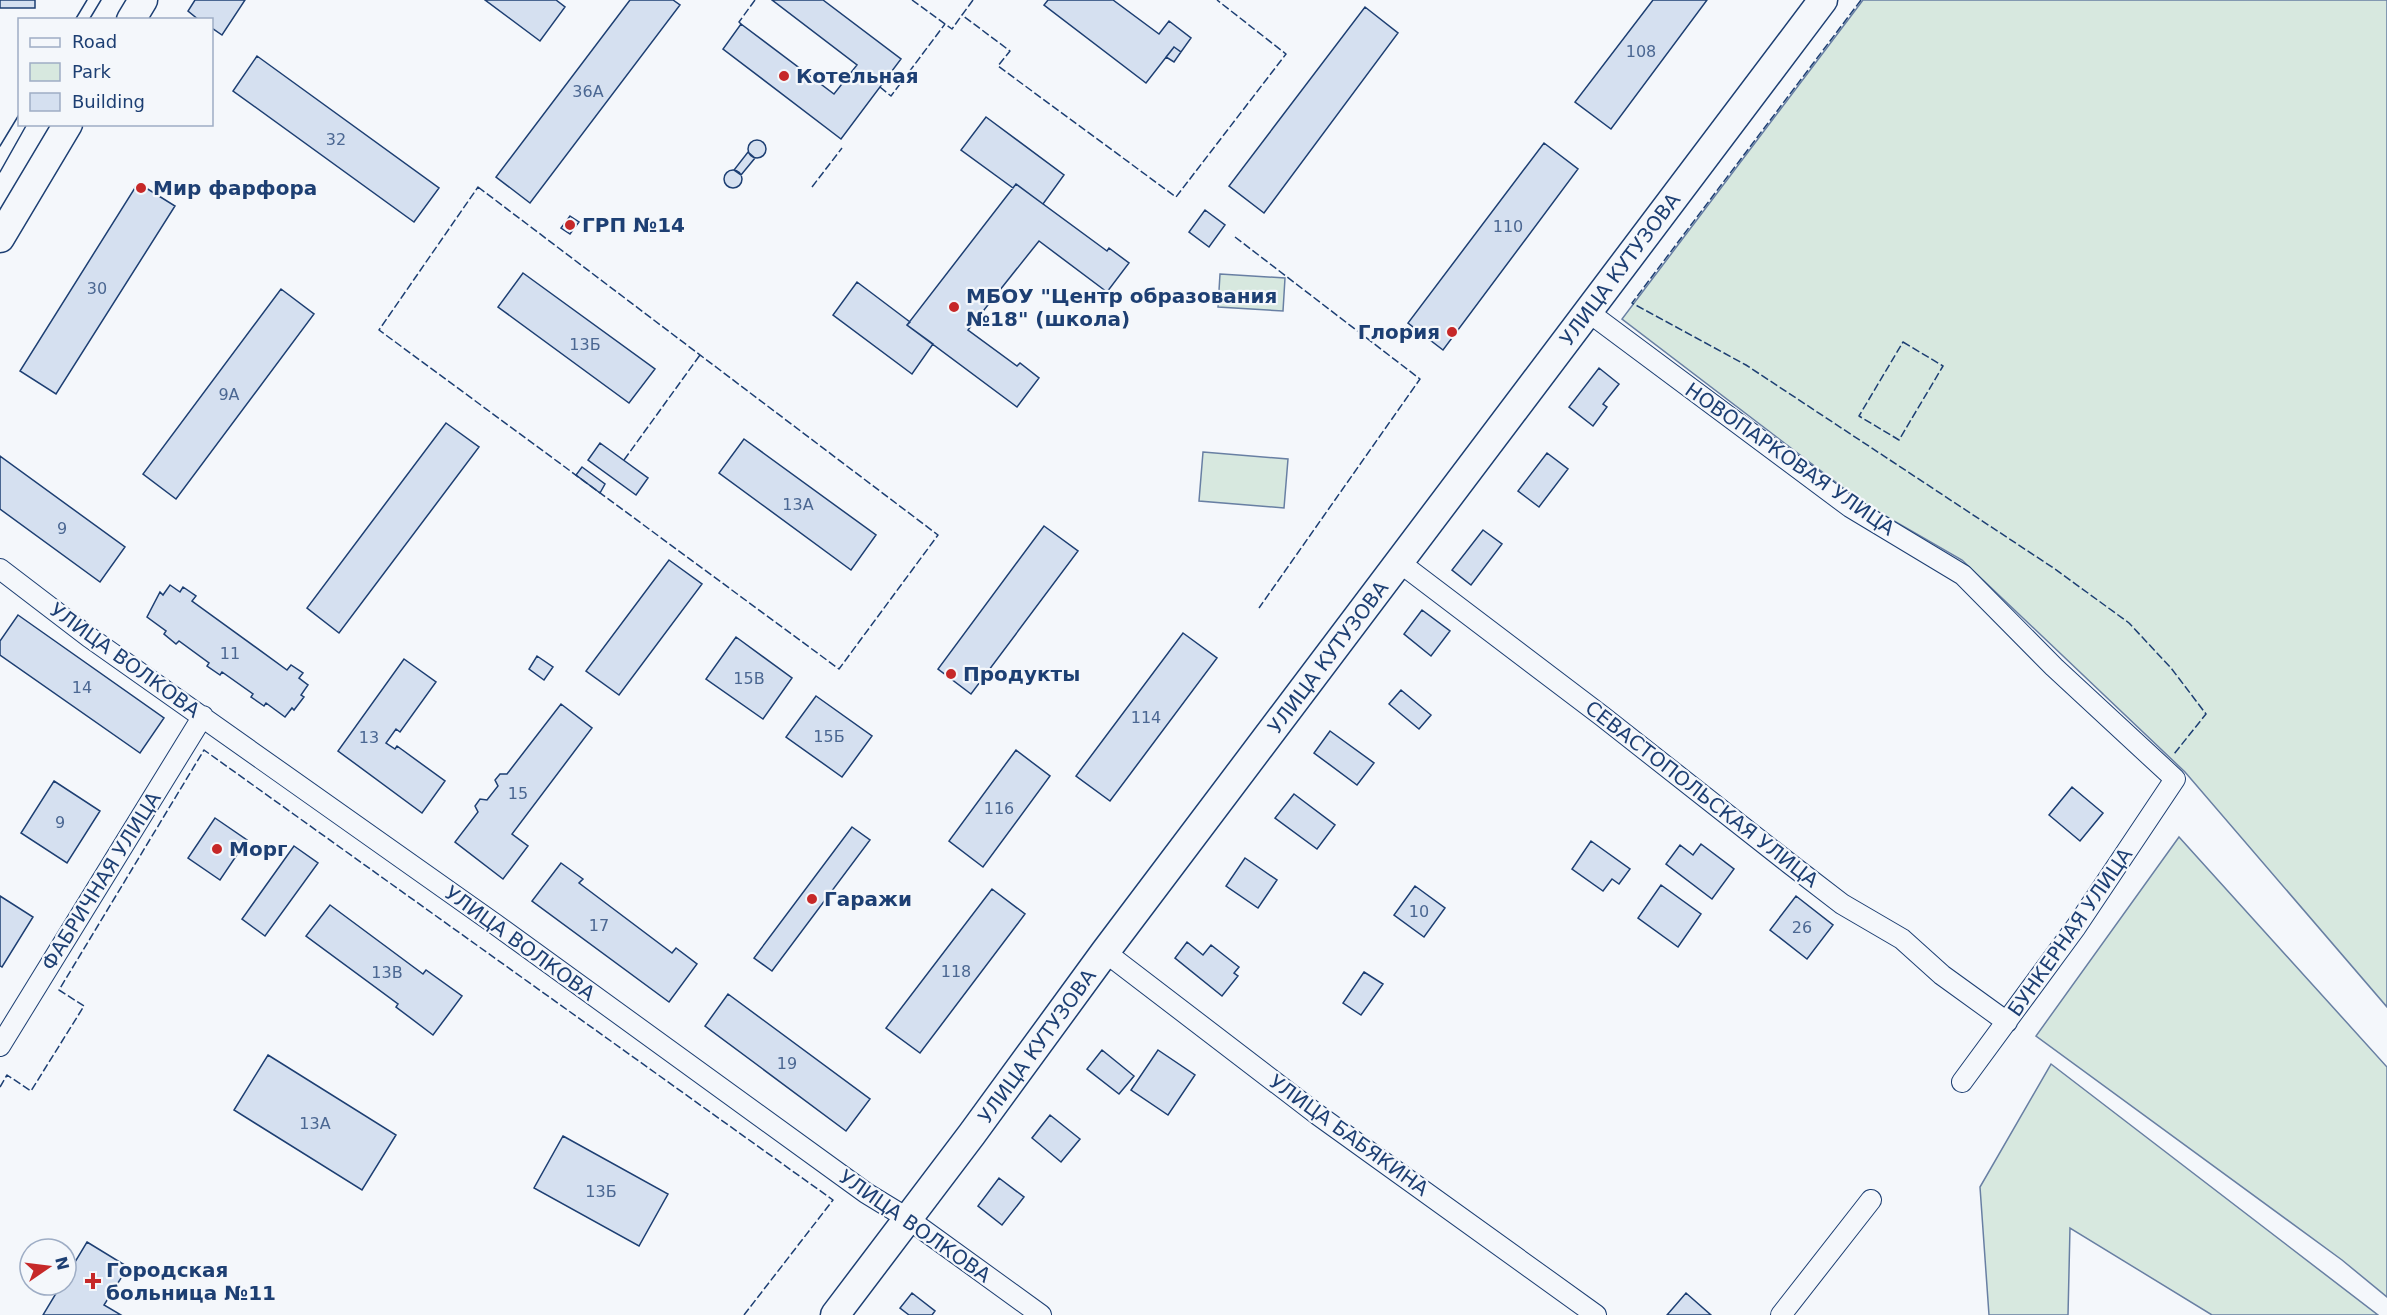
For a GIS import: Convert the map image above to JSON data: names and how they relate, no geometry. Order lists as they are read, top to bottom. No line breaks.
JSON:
{"streets":{"main road":["УЛИЦА КУТУЗОВА"],"street":["НОВОПАРКОВАЯ УЛИЦА","УЛИЦА ВОЛКОВА","СЕВАСТОПОЛЬСКАЯ УЛИЦА","ФАБРИЧНАЯ УЛИЦА","БУНКЕРНАЯ УЛИЦА","УЛИЦА БАБЯКИНА"]},"crossings":[["УЛИЦА КУТУЗОВА","НОВОПАРКОВАЯ УЛИЦА"],["УЛИЦА КУТУЗОВА","УЛИЦА ВОЛКОВА"],["УЛИЦА КУТУЗОВА","СЕВАСТОПОЛЬСКАЯ УЛИЦА"],["УЛИЦА КУТУЗОВА","УЛИЦА БАБЯКИНА"],["НОВОПАРКОВАЯ УЛИЦА","БУНКЕРНАЯ УЛИЦА"],["УЛИЦА ВОЛКОВА","ФАБРИЧНАЯ УЛИЦА"],["СЕВАСТОПОЛЬСКАЯ УЛИЦА","БУНКЕРНАЯ УЛИЦА"]],"places":{"other":["Котельная","Мир фарфора","ГРП №14","МБОУ \"Центр образования №18\" (школа)","Глория","Продукты","Морг","Гаражи"],"health":["Городская больница №11"]},"house_numbers":["108","36А","32","110","30","13Б","9А","13А","9","11","15В","14","114","15Б","13","15","116","9","10","17","26","118","13В","19","13А","13Б"],"legend":["Road","Park","Building"],"north":"right"}
